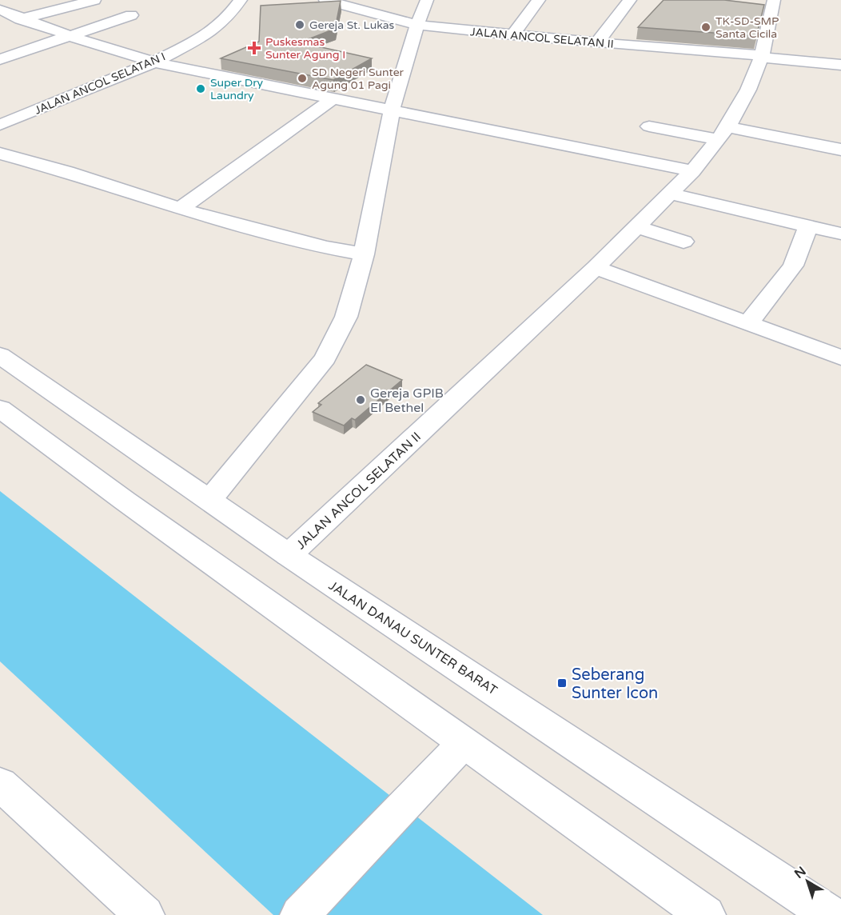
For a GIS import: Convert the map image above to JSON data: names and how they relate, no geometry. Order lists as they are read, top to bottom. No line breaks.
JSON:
{"streets":{"street":["JALAN ANCOL SELATAN II","JALAN ANCOL SELATAN I","JALAN DANAU SUNTER BARAT"]},"crossings":[["JALAN ANCOL SELATAN II","JALAN DANAU SUNTER BARAT"]],"places":{"other":["Gereja St. Lukas","TK-SD-SMP Santa Cicila","SD Negeri Sunter Agung 01 Pagi","Super Dry Laundry","Gereja GPIB El Bethel"],"health":["Puskesmas Sunter Agung I"],"transit":["Seberang Sunter Icon"]},"north":"top left"}
